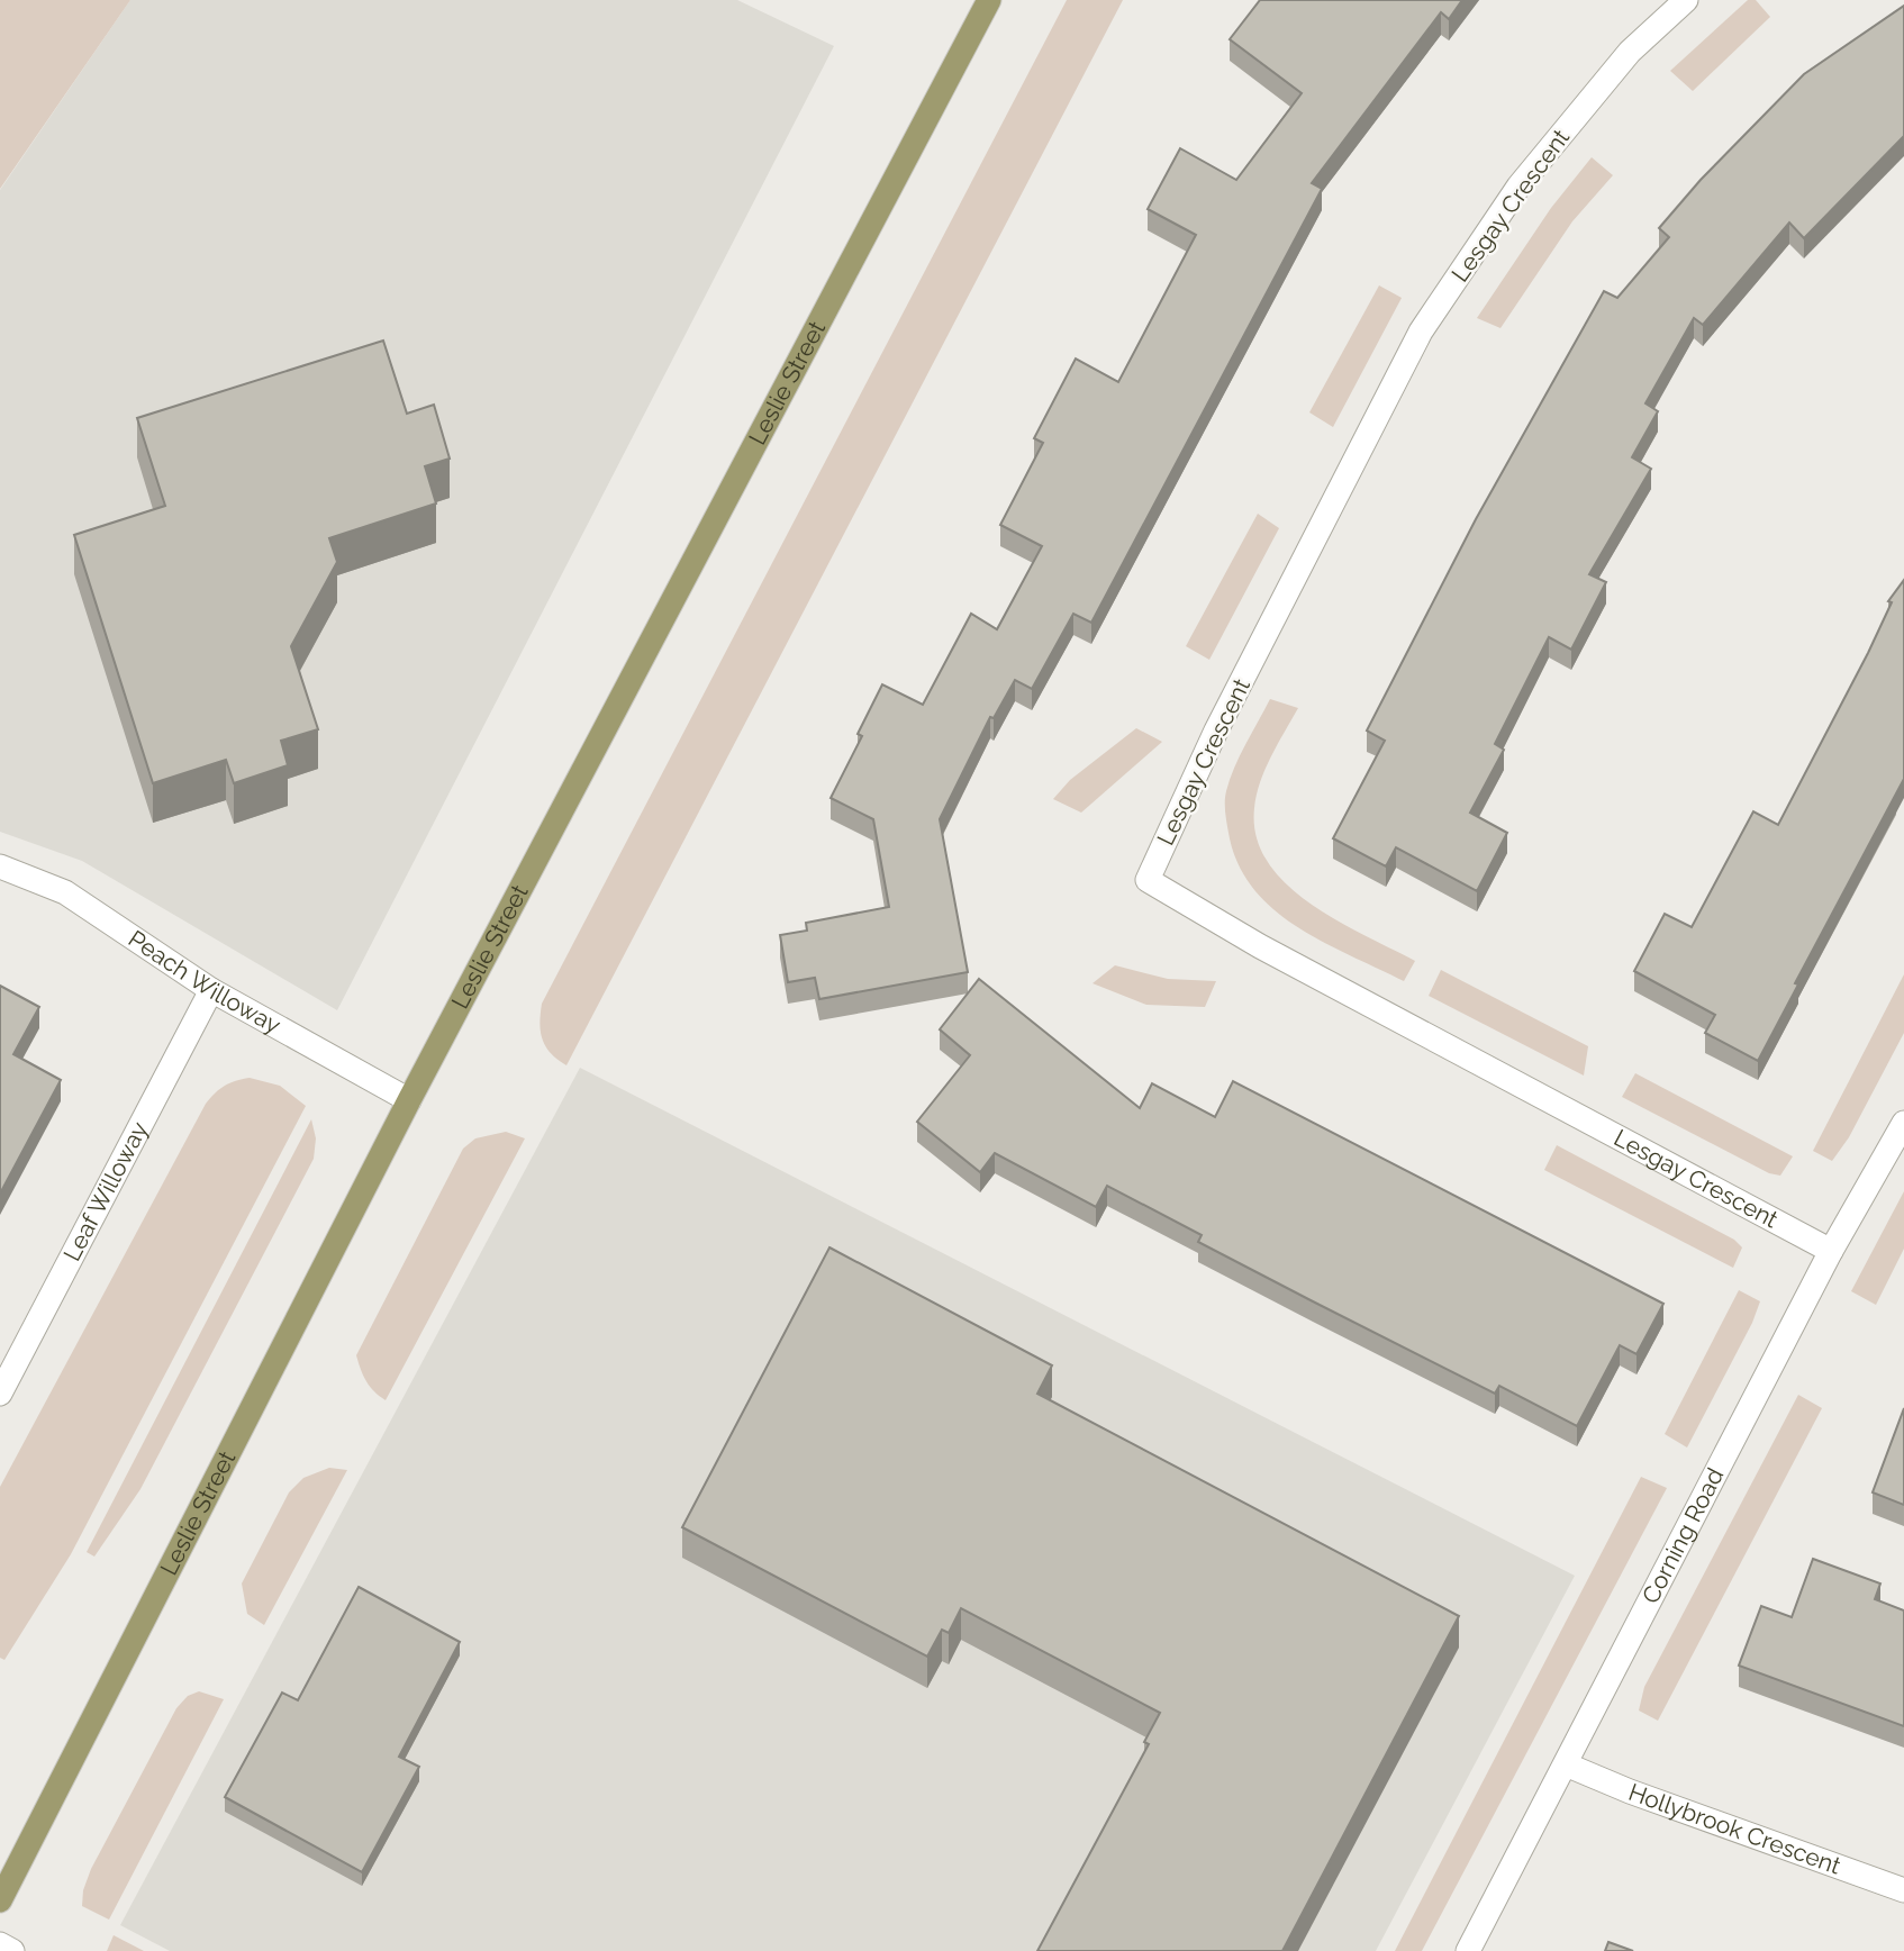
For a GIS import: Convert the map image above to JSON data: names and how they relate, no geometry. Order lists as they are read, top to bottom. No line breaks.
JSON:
{"streets":{"main road":["Leslie Street"],"street":["Lesgay Crescent","Peach Willoway","Leaf Willoway","Corning Road","Hollybrook Crescent"]},"crossings":[["Lesgay Crescent","Corning Road"],["Leslie Street","Peach Willoway"],["Peach Willoway","Leaf Willoway"],["Corning Road","Hollybrook Crescent"]]}
